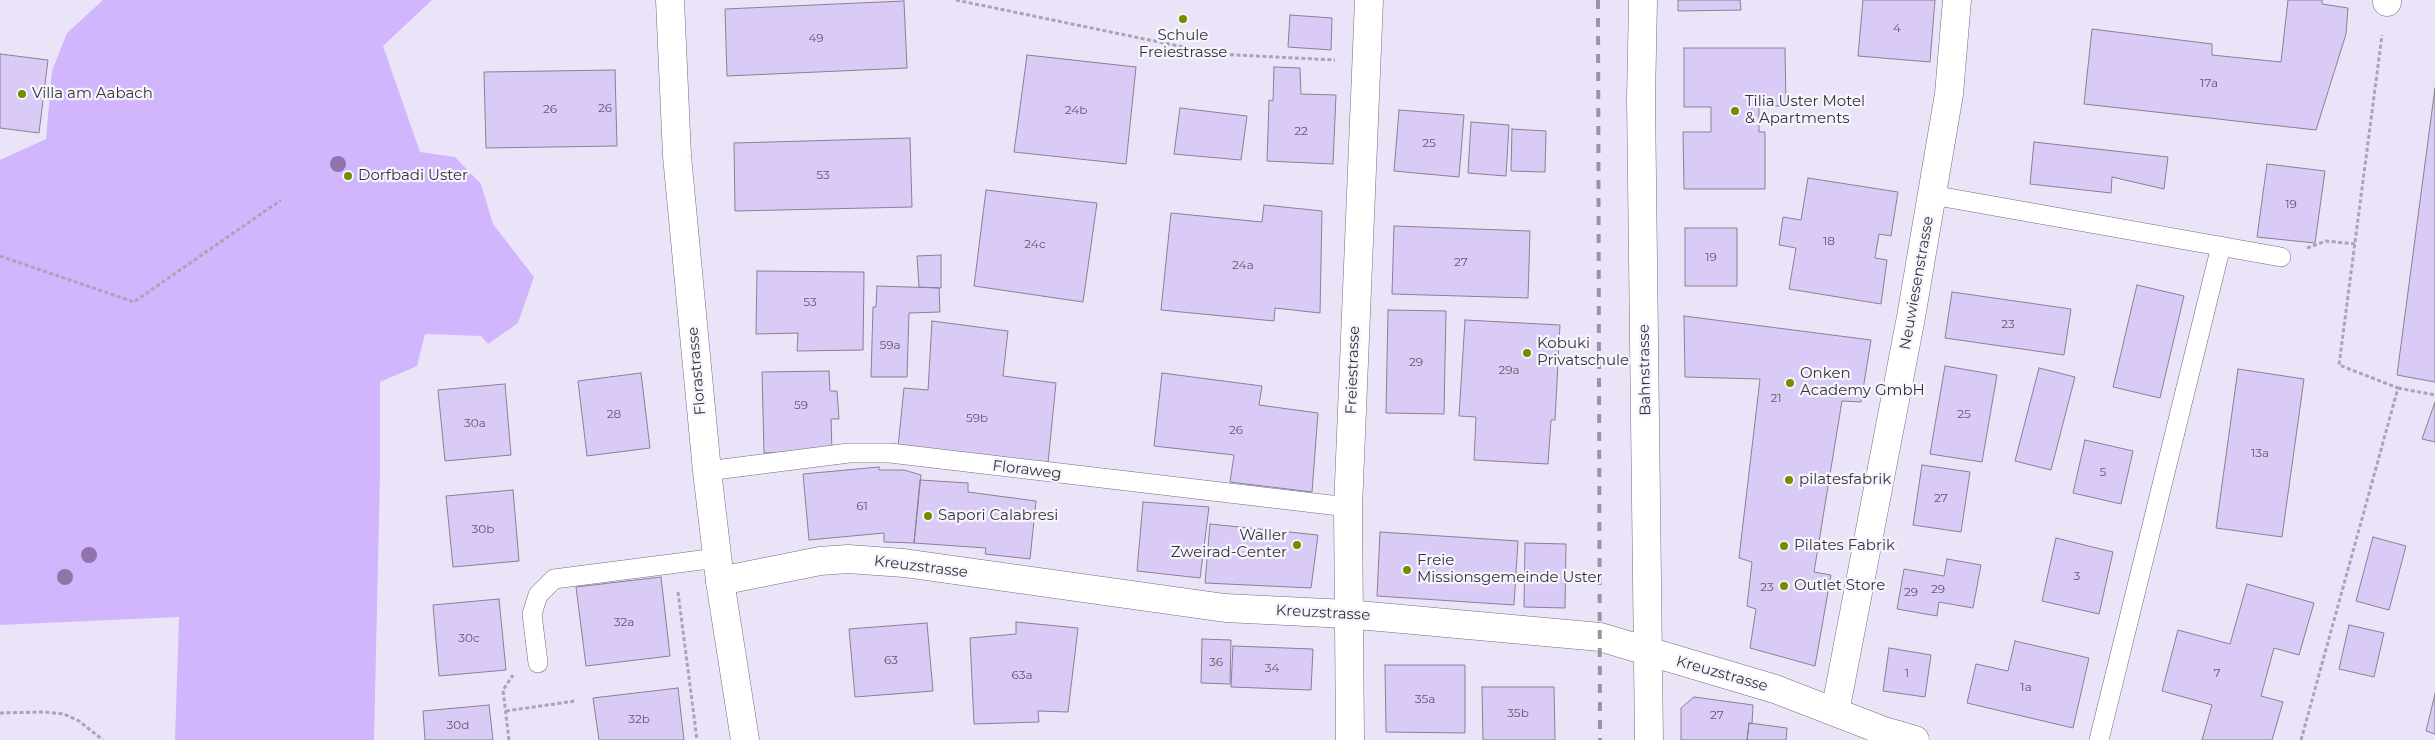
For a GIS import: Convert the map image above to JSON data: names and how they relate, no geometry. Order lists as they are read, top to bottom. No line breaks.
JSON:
{"streets":{"street":["Neuwiesenstrasse","Freiestrasse","Bahnstrasse","Florastrasse","Kreuzstrasse"],"lane":["Floraweg"]},"crossings":[["Neuwiesenstrasse","Kreuzstrasse"],["Freiestrasse","Floraweg"],["Freiestrasse","Kreuzstrasse"],["Bahnstrasse","Kreuzstrasse"],["Florastrasse","Floraweg"],["Florastrasse","Kreuzstrasse"]],"places":["Schule Freiestrasse","Villa am Aabach","Tilia Uster Motel & Apartments","Dorfbadi Uster","Kobuki Privatschule","Onken Academy GmbH","pilatesfabrik","Sapori Calabresi","Waller Zweirad-Center","Pilates Fabrik","Freie Missionsgemeinde Uster","Outlet Store"],"house_numbers":["4","49","17a","26","26","24b","22","25","53","19","18","24c","19","27","24a","53","23","59a","29","29a","21","59","28","25","59b","30a","26","13a","5","27","61","30b","3","23","29","29","32a","30c","63","36","34","1","7","63a","1a","35a","35b","27","32b","30d"]}
